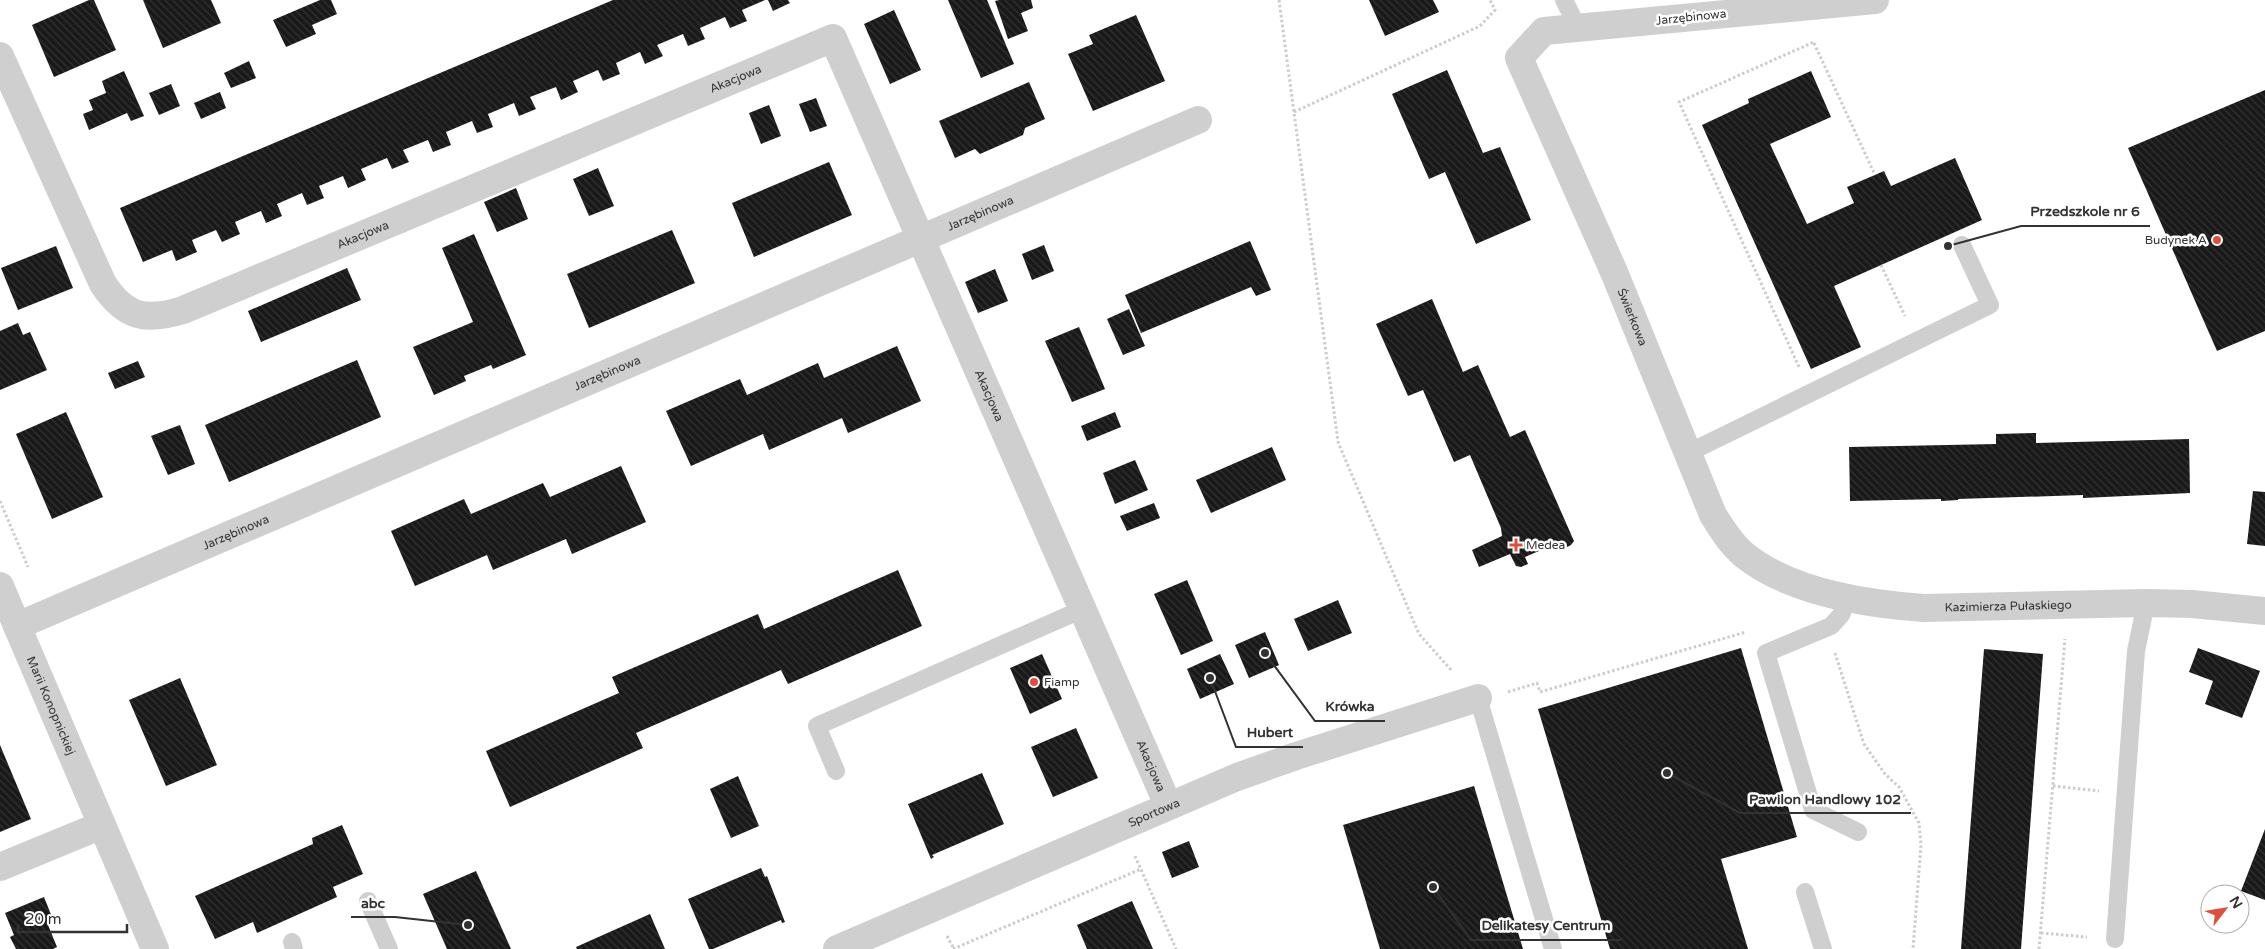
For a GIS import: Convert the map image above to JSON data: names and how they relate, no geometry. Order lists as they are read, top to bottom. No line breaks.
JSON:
{"streets":{"street":["Jarzębinowa","Akacjowa","Świerkowa","Kazimierza Pułaskiego","Marii Konopnickiej","Sportowa"]},"crossings":[["Jarzębinowa","Akacjowa"],["Jarzębinowa","Świerkowa"],["Jarzębinowa","Marii Konopnickiej"],["Akacjowa","Sportowa"],["Świerkowa","Kazimierza Pułaskiego"]],"places":{"other":["Budynek A","Przedszkole nr 6","Krówka","Hubert","Fiamp","Pawilon Handlowy 102","Delikatesy Centrum","abc"],"health":["Medea"]},"scale_bar":"20 m","north":"top right"}
